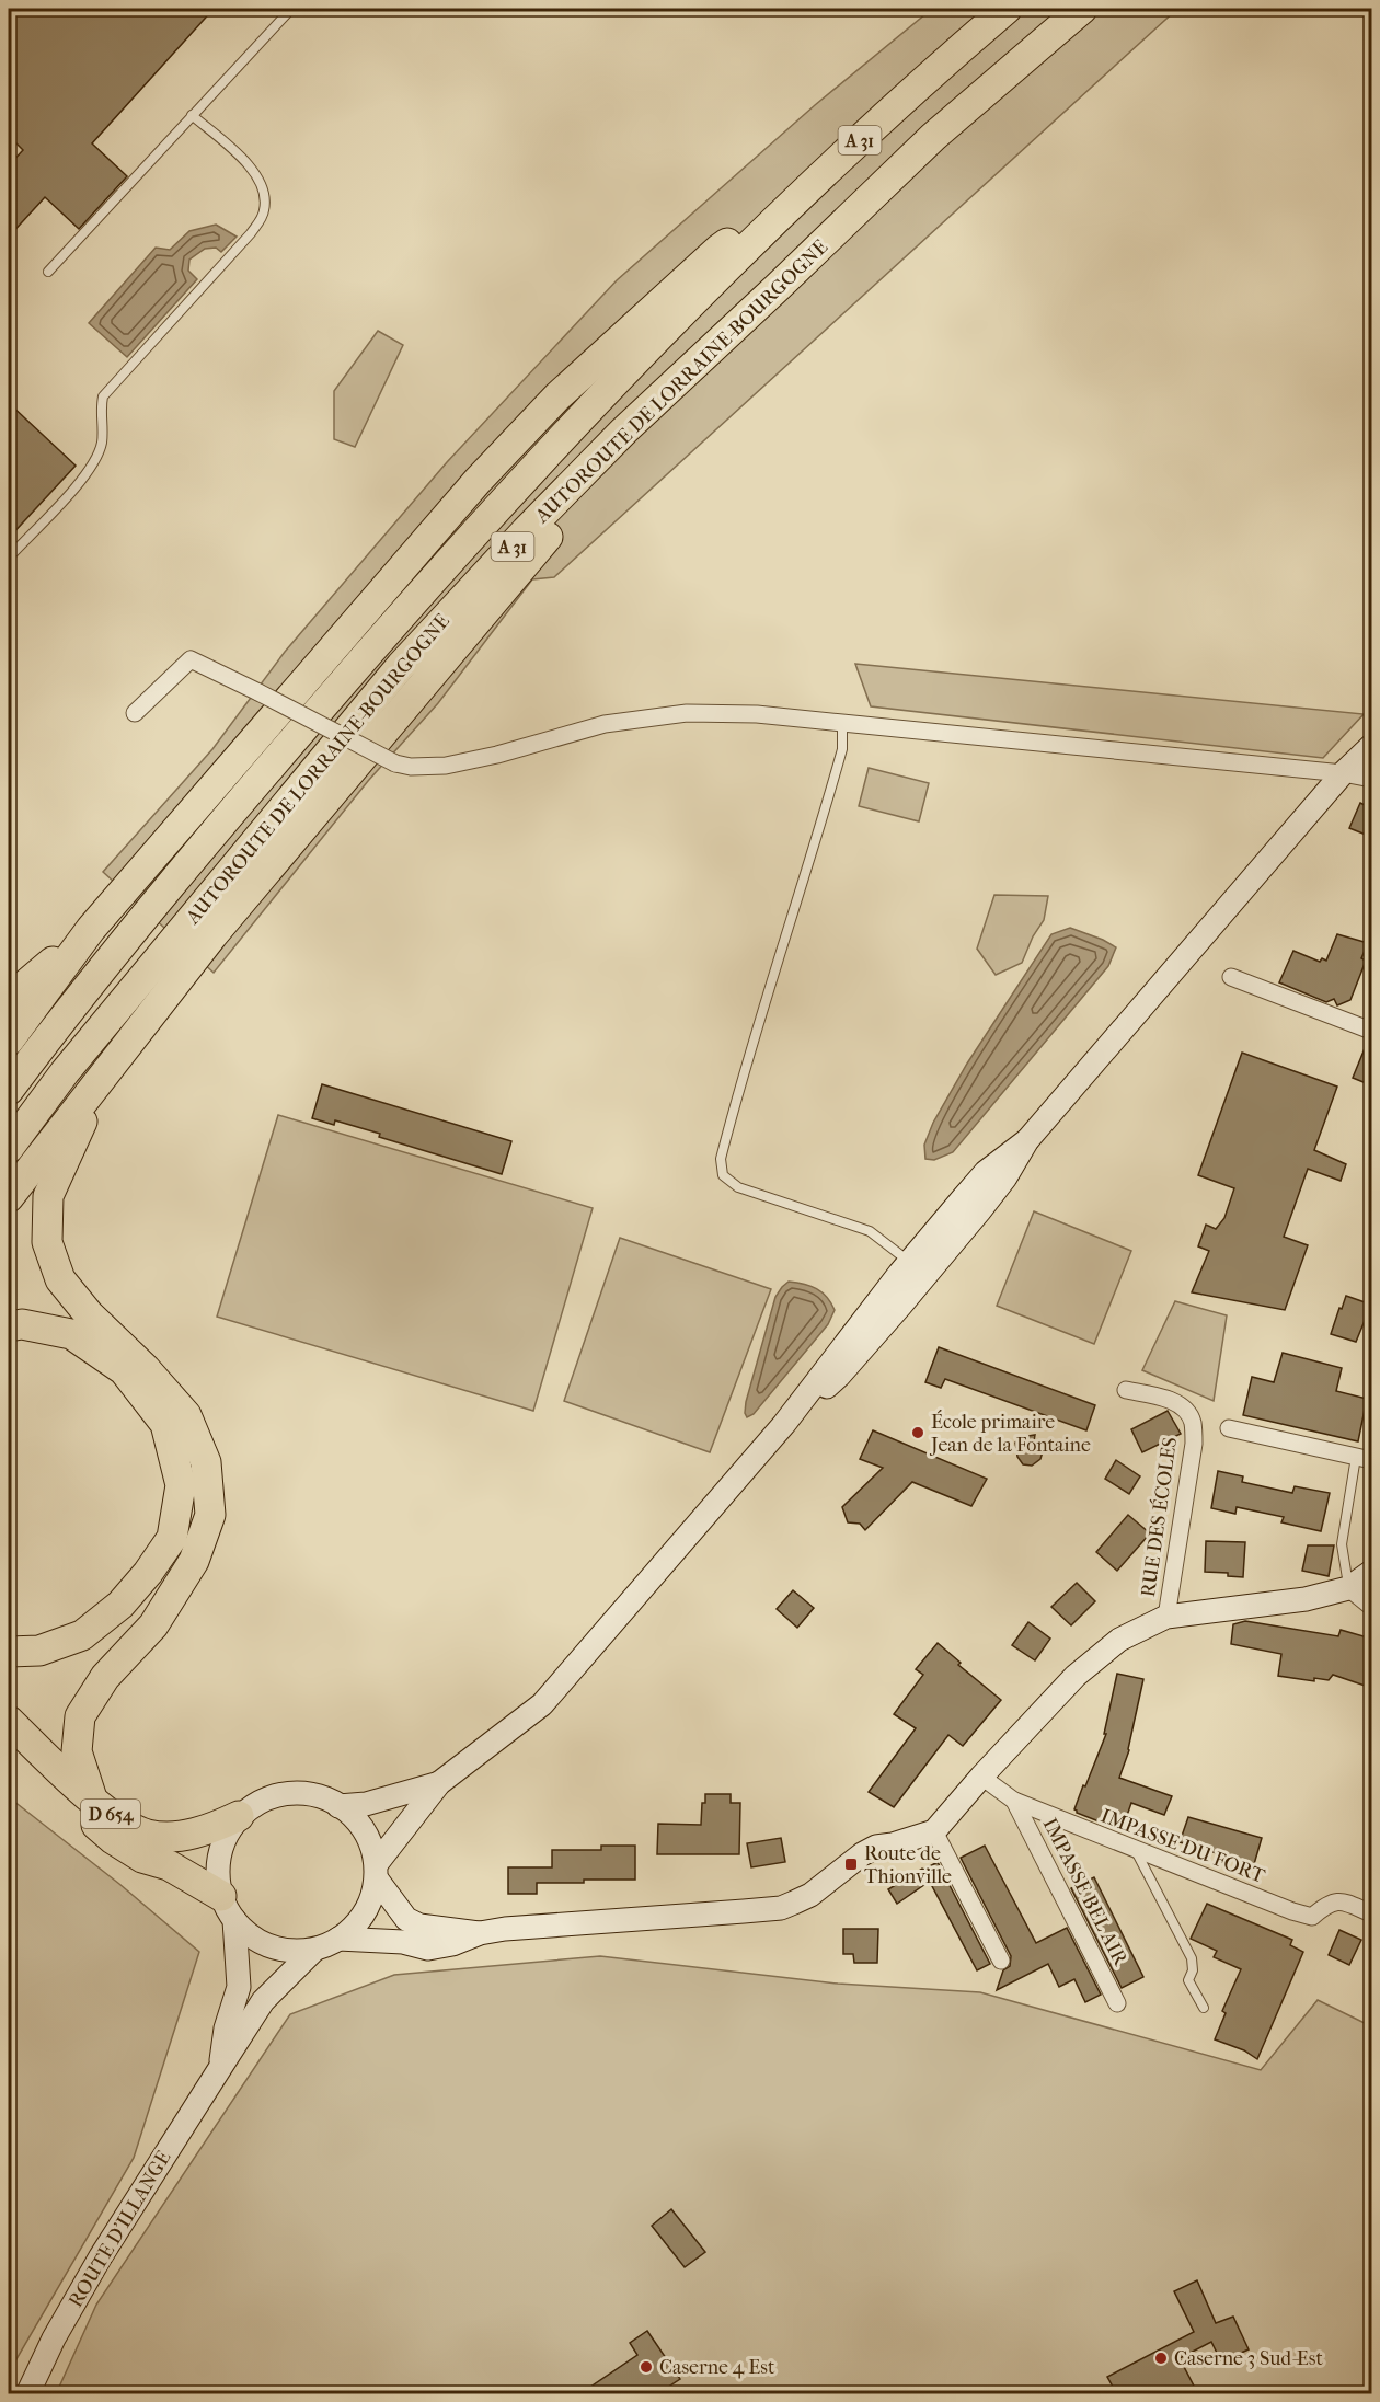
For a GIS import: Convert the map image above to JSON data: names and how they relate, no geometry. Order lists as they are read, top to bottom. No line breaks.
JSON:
{"streets":{"highway":["A 31","AUTOROUTE DE LORRAINE-BOURGOGNE","D 654"],"main road":["ROUTE D'ILLANGE"],"street":["RUE DES ÉCOLES","IMPASSE DU FORT","IMPASSE BEL AIR"]},"crossings":[["D 654","ROUTE D'ILLANGE"],["IMPASSE DU FORT","IMPASSE BEL AIR"]],"places":{"other":["École primaire Jean de la Fontaine","Caserne 3 Sud-Est","Caserne 4 Est"],"transit":["Route de Thionville"]}}
